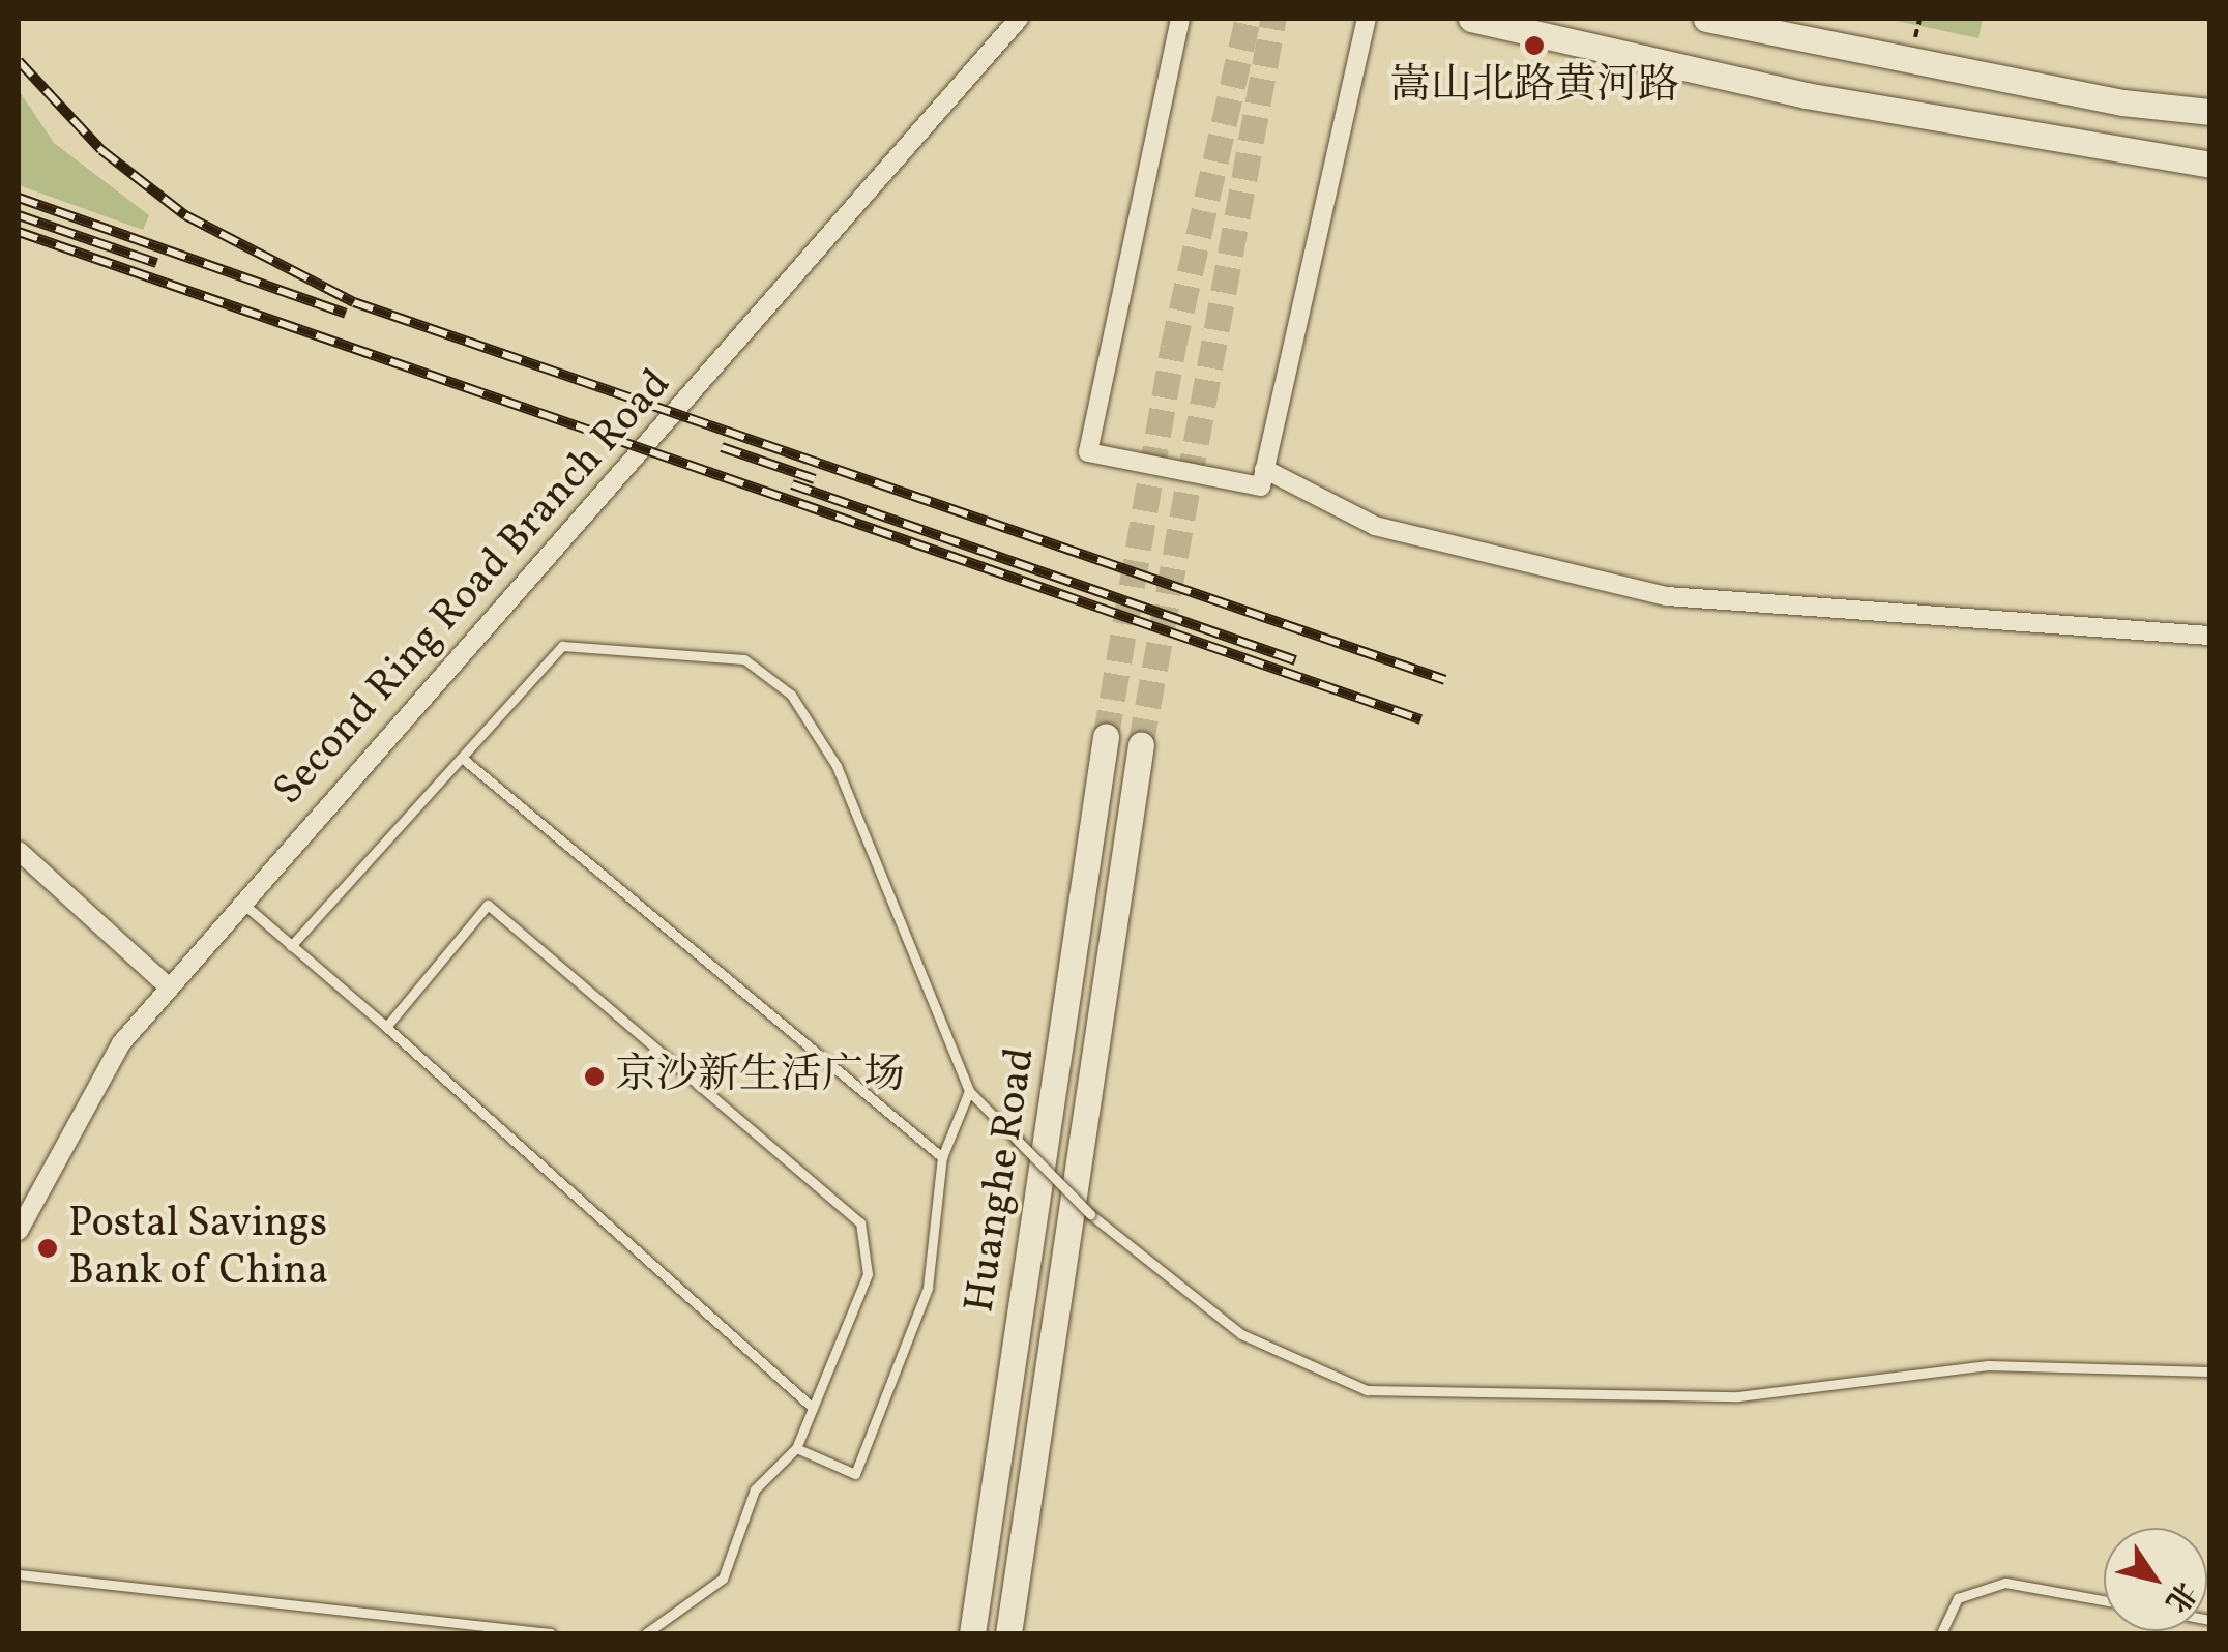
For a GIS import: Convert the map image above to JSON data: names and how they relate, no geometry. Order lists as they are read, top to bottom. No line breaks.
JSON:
{"streets":{"main road":["Huanghe Road"],"street":["Second Ring Road Branch Road"]},"places":["嵩山北路黄河路","京沙新生活广场","Postal Savings Bank of China"],"north":"bottom right"}
